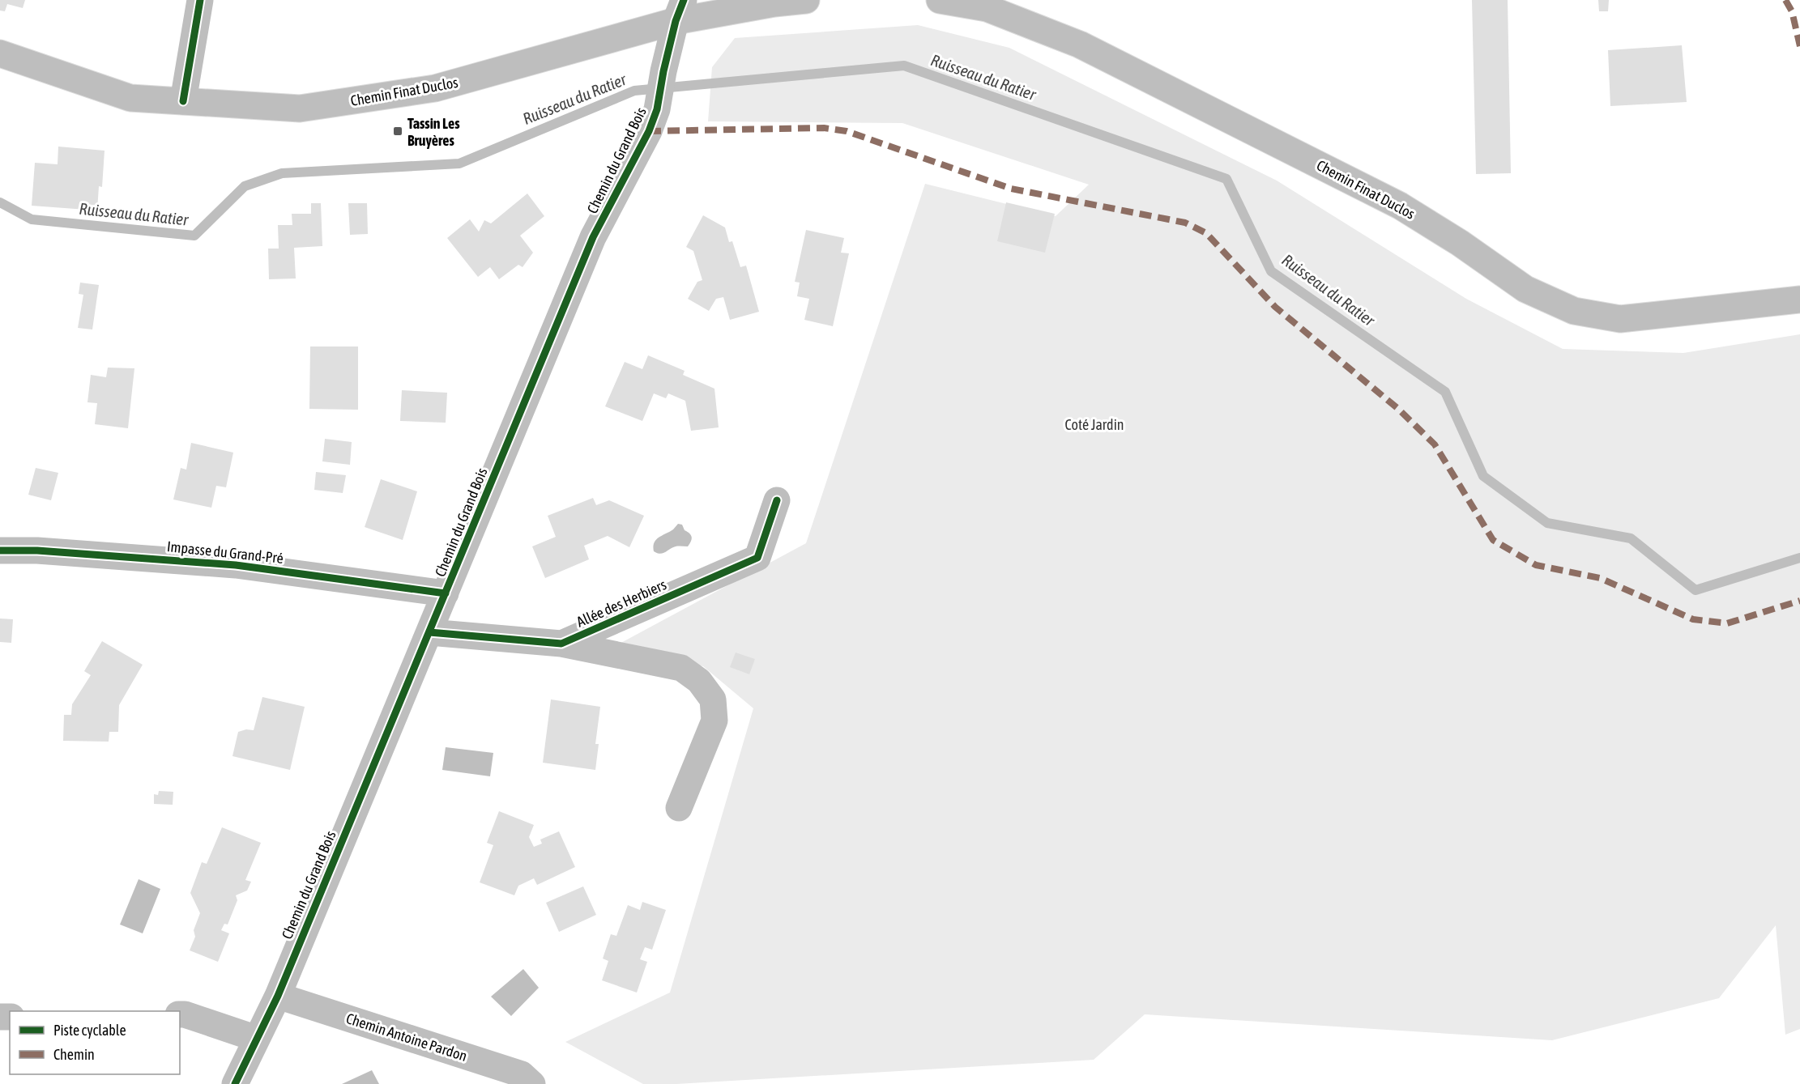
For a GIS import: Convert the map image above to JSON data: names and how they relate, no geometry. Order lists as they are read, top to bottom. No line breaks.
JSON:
{"streets":{"street":["Chemin Finat Duclos","Chemin du Grand Bois","Impasse du Grand-Pré","Allée des Herbiers","Chemin Antoine Pardon"]},"crossings":[["Chemin Finat Duclos","Chemin du Grand Bois"],["Chemin du Grand Bois","Impasse du Grand-Pré"],["Chemin du Grand Bois","Allée des Herbiers"],["Chemin du Grand Bois","Chemin Antoine Pardon"]],"water":["Ruisseau du Ratier"],"parks":["Coté Jardin"],"places":{"transit":["Tassin Les Bruyères"]},"legend":["Piste cyclable","Chemin"]}
